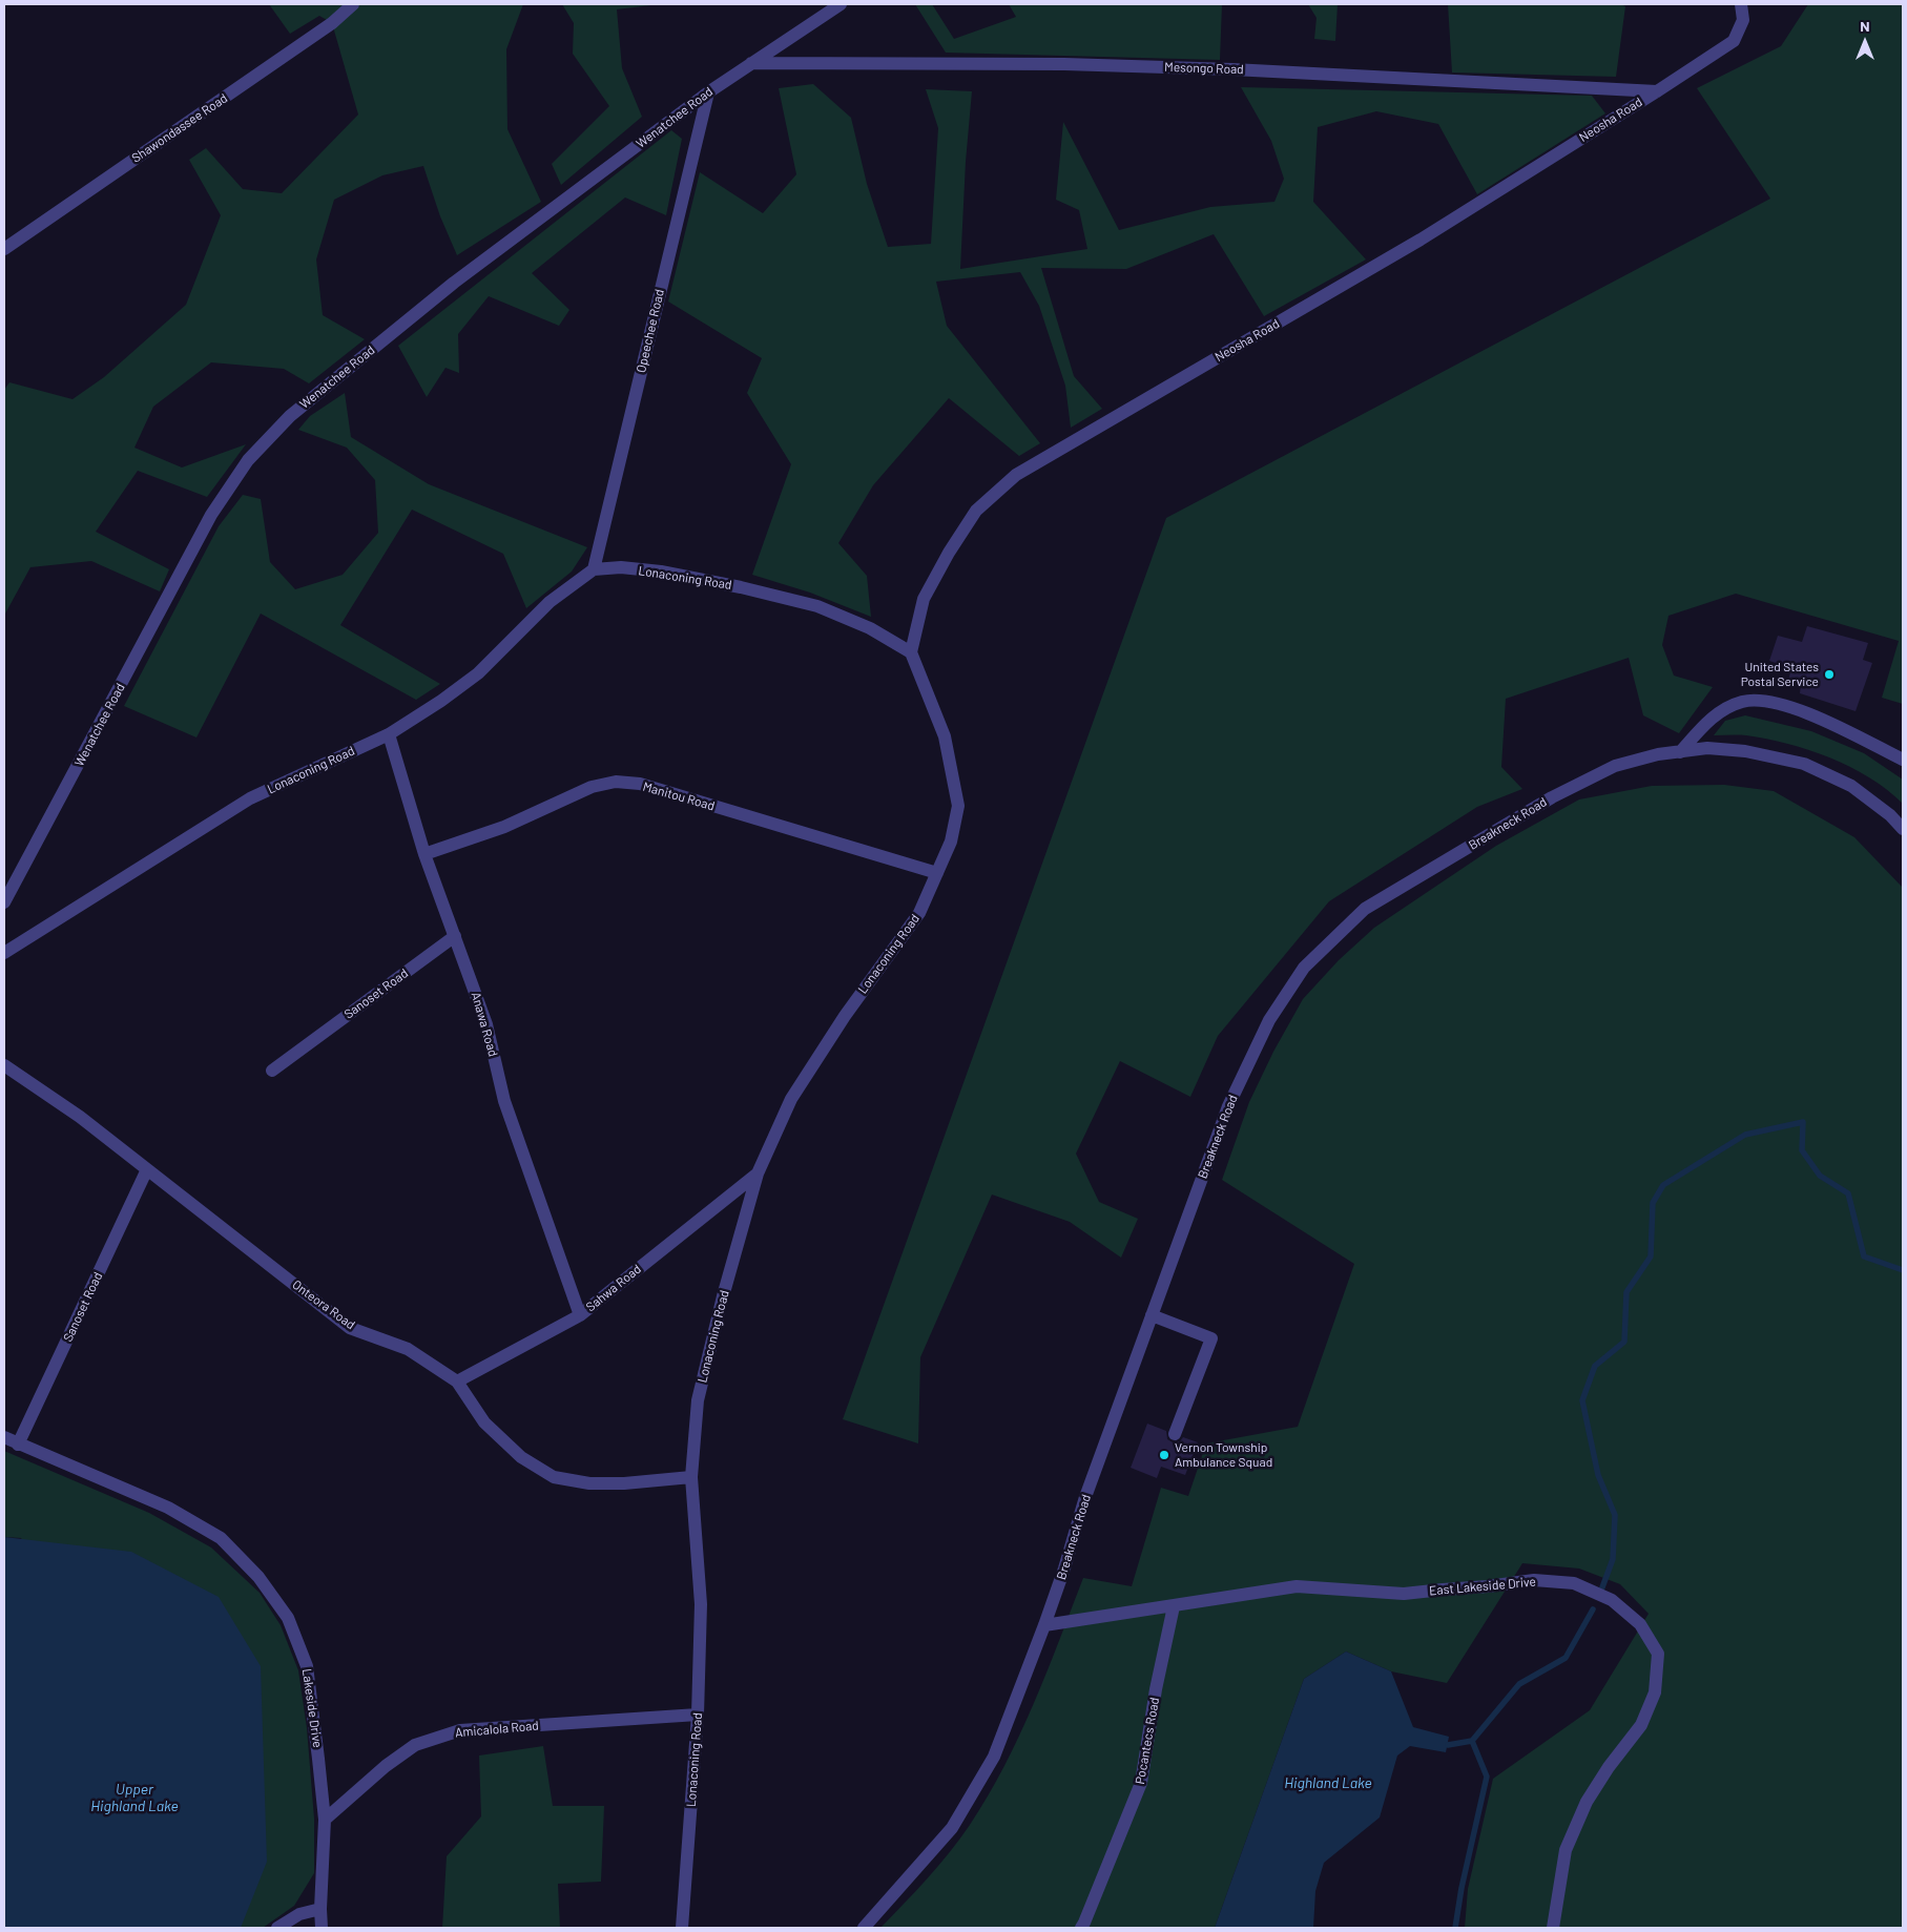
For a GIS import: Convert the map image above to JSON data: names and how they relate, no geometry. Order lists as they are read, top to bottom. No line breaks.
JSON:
{"streets":{"street":["Mesongo Road","Wenatchee Road","Neosha Road","Shawondassee Road","Opeechee Road","Lonaconing Road","Manitou Road","Breakneck Road","Sanoset Road","Anawa Road","Sahwa Road","Onteora Road","East Lakeside Drive","Lakeside Drive","Amicalola Road","Pocantecs Road"]},"crossings":[["Mesongo Road","Wenatchee Road"],["Mesongo Road","Neosha Road"],["Wenatchee Road","Opeechee Road"],["Neosha Road","Lonaconing Road"],["Opeechee Road","Lonaconing Road"],["Lonaconing Road","Manitou Road"],["Lonaconing Road","Anawa Road"],["Lonaconing Road","Sahwa Road"],["Lonaconing Road","Onteora Road"],["Lonaconing Road","Amicalola Road"],["Manitou Road","Anawa Road"],["Breakneck Road","East Lakeside Drive"],["Sanoset Road","Anawa Road"],["Sanoset Road","Onteora Road"],["Sanoset Road","Lakeside Drive"],["Anawa Road","Sahwa Road"],["Sahwa Road","Onteora Road"],["East Lakeside Drive","Pocantecs Road"],["Lakeside Drive","Amicalola Road"]],"water":["Highland Lake","Upper Highland Lake"],"places":["United States Postal Service","Vernon Township Ambulance Squad"],"north":"top"}
